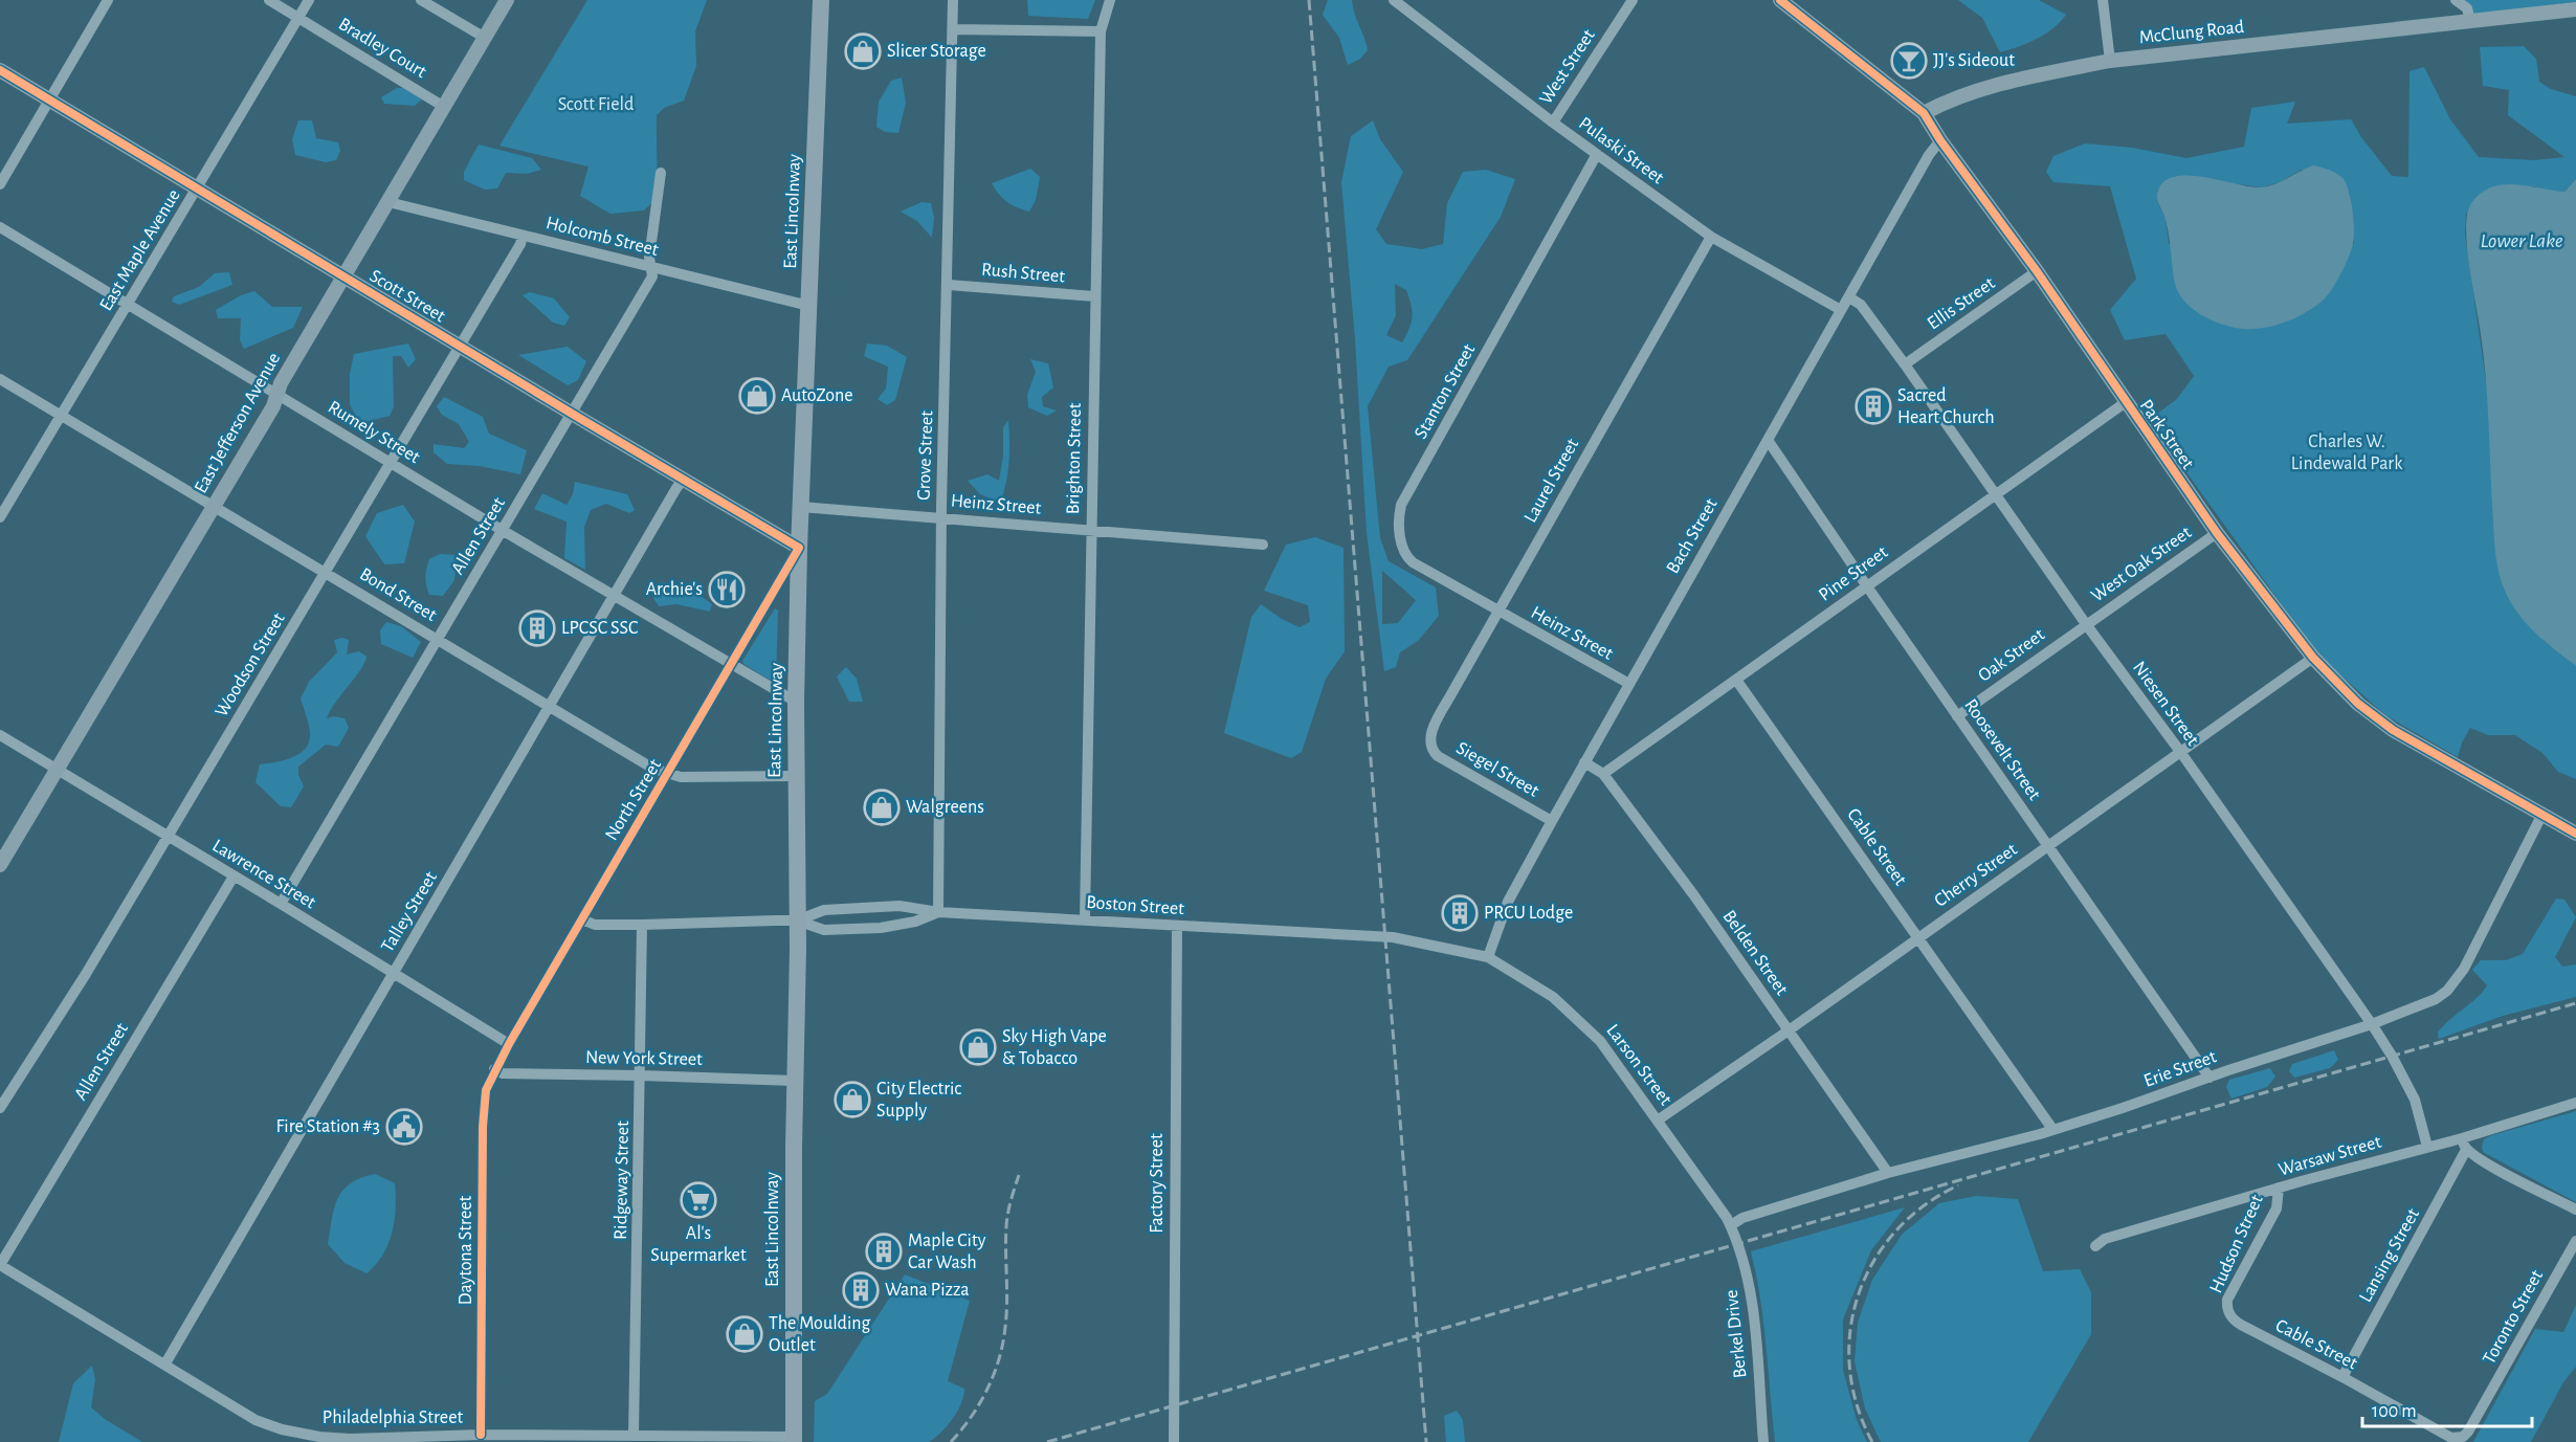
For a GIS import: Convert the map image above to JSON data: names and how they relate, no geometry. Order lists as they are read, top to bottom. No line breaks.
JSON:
{"streets":{"main road":["East Lincolnway"],"street":["McClung Road","Bradley Court","West Street","Pulaski Street","Holcomb Street","East Maple Avenue","Rush Street","Scott Street","Ellis Street","Stanton Street","East Jefferson Avenue","Rumely Street","Park Street","Grove Street","Brighton Street","Laurel Street","Heinz Street","Allen Street","Bach Street","West Oak Street","Pine Street","Bond Street","Oak Street","Woodson Street","Niesen Street","Roosevelt Street","Siegel Street","North Street","Cable Street","Lawrence Street","Cherry Street","Boston Street","Talley Street","Belden Street","New York Street","Larson Street","Erie Street","Warsaw Street","Ridgeway Street","Factory Street","Hudson Street","Daytona Street","Lansing Street","Toronto Street","Berkel Drive","Philadelphia Street"]},"crossings":[["McClung Road","Park Street"],["Bradley Court","East Maple Avenue"],["Bradley Court","East Jefferson Avenue"],["West Street","Pulaski Street"],["Pulaski Street","Stanton Street"],["Pulaski Street","Laurel Street"],["Pulaski Street","Bach Street"],["East Lincolnway","Holcomb Street"],["East Lincolnway","Scott Street"],["East Lincolnway","Heinz Street"],["East Lincolnway","Bond Street"],["East Lincolnway","North Street"],["East Lincolnway","Boston Street"],["East Lincolnway","New York Street"],["East Lincolnway","Philadelphia Street"],["Holcomb Street","East Jefferson Avenue"],["Holcomb Street","Allen Street"],["Holcomb Street","Woodson Street"],["East Maple Avenue","Scott Street"],["East Maple Avenue","Rumely Street"],["East Maple Avenue","Bond Street"],["Rush Street","Grove Street"],["Rush Street","Brighton Street"],["Scott Street","East Jefferson Avenue"],["Scott Street","Allen Street"],["Scott Street","Woodson Street"],["Scott Street","North Street"],["Scott Street","Talley Street"],["Ellis Street","Park Street"],["Ellis Street","Niesen Street"],["Stanton Street","Laurel Street"],["Stanton Street","Heinz Street"],["East Jefferson Avenue","Rumely Street"],["East Jefferson Avenue","Bond Street"],["East Jefferson Avenue","Lawrence Street"],["Rumely Street","Allen Street"],["Rumely Street","Woodson Street"],["Rumely Street","North Street"],["Rumely Street","Talley Street"],["Park Street","Bach Street"],["Park Street","West Oak Street"],["Park Street","Pine Street"],["Park Street","Cherry Street"],["Park Street","Erie Street"],["Grove Street","Heinz Street"],["Grove Street","Boston Street"],["Brighton Street","Heinz Street"],["Brighton Street","Boston Street"],["Laurel Street","Heinz Street"],["Laurel Street","Siegel Street"],["Heinz Street","Bach Street"],["Allen Street","Bond Street"],["Allen Street","Lawrence Street"],["Allen Street","Philadelphia Street"],["Bach Street","Niesen Street"],["Bach Street","Roosevelt Street"],["Bach Street","Siegel Street"],["Bach Street","Boston Street"],["Bach Street","Belden Street"],["Bach Street","Larson Street"],["West Oak Street","Oak Street"],["West Oak Street","Niesen Street"],["Pine Street","Niesen Street"],["Pine Street","Roosevelt Street"],["Pine Street","Cable Street"],["Pine Street","Belden Street"],["Bond Street","Woodson Street"],["Bond Street","North Street"],["Bond Street","Talley Street"],["Oak Street","Niesen Street"],["Oak Street","Roosevelt Street"],["Woodson Street","Lawrence Street"],["Niesen Street","Cherry Street"],["Niesen Street","Erie Street"],["Niesen Street","Warsaw Street"],["Roosevelt Street","Cherry Street"],["Roosevelt Street","Erie Street"],["North Street","Lawrence Street"],["North Street","Boston Street"],["North Street","New York Street"],["North Street","Daytona Street"],["Cable Street","Cherry Street"],["Cable Street","Erie Street"],["Cable Street","Hudson Street"],["Cable Street","Lansing Street"],["Cable Street","Toronto Street"],["Lawrence Street","Talley Street"],["Cherry Street","Belden Street"],["Cherry Street","Larson Street"],["Boston Street","Larson Street"],["Boston Street","Ridgeway Street"],["Boston Street","Factory Street"],["Talley Street","Philadelphia Street"],["Belden Street","Erie Street"],["New York Street","Ridgeway Street"],["New York Street","Daytona Street"],["Larson Street","Erie Street"],["Larson Street","Berkel Drive"],["Erie Street","Berkel Drive"],["Warsaw Street","Hudson Street"],["Ridgeway Street","Philadelphia Street"],["Daytona Street","Philadelphia Street"]],"water":["Lower Lake"],"parks":["Scott Field","Charles W. Lindewald Park"],"places":{"shop":["Slicer Storage","AutoZone","Walgreens","Sky High Vape & Tobacco","City Electric Supply","The Moulding Outlet"],"bar":["JJ's Sideout"],"building":["Sacred Heart Church","LPCSC SSC","PRCU Lodge","Maple City Car Wash","Wana Pizza"],"restaurant":["Archie's"],"public building":["Fire Station #3"],"supermarket":["Al's Supermarket"]},"scale_bar":"100 m"}
